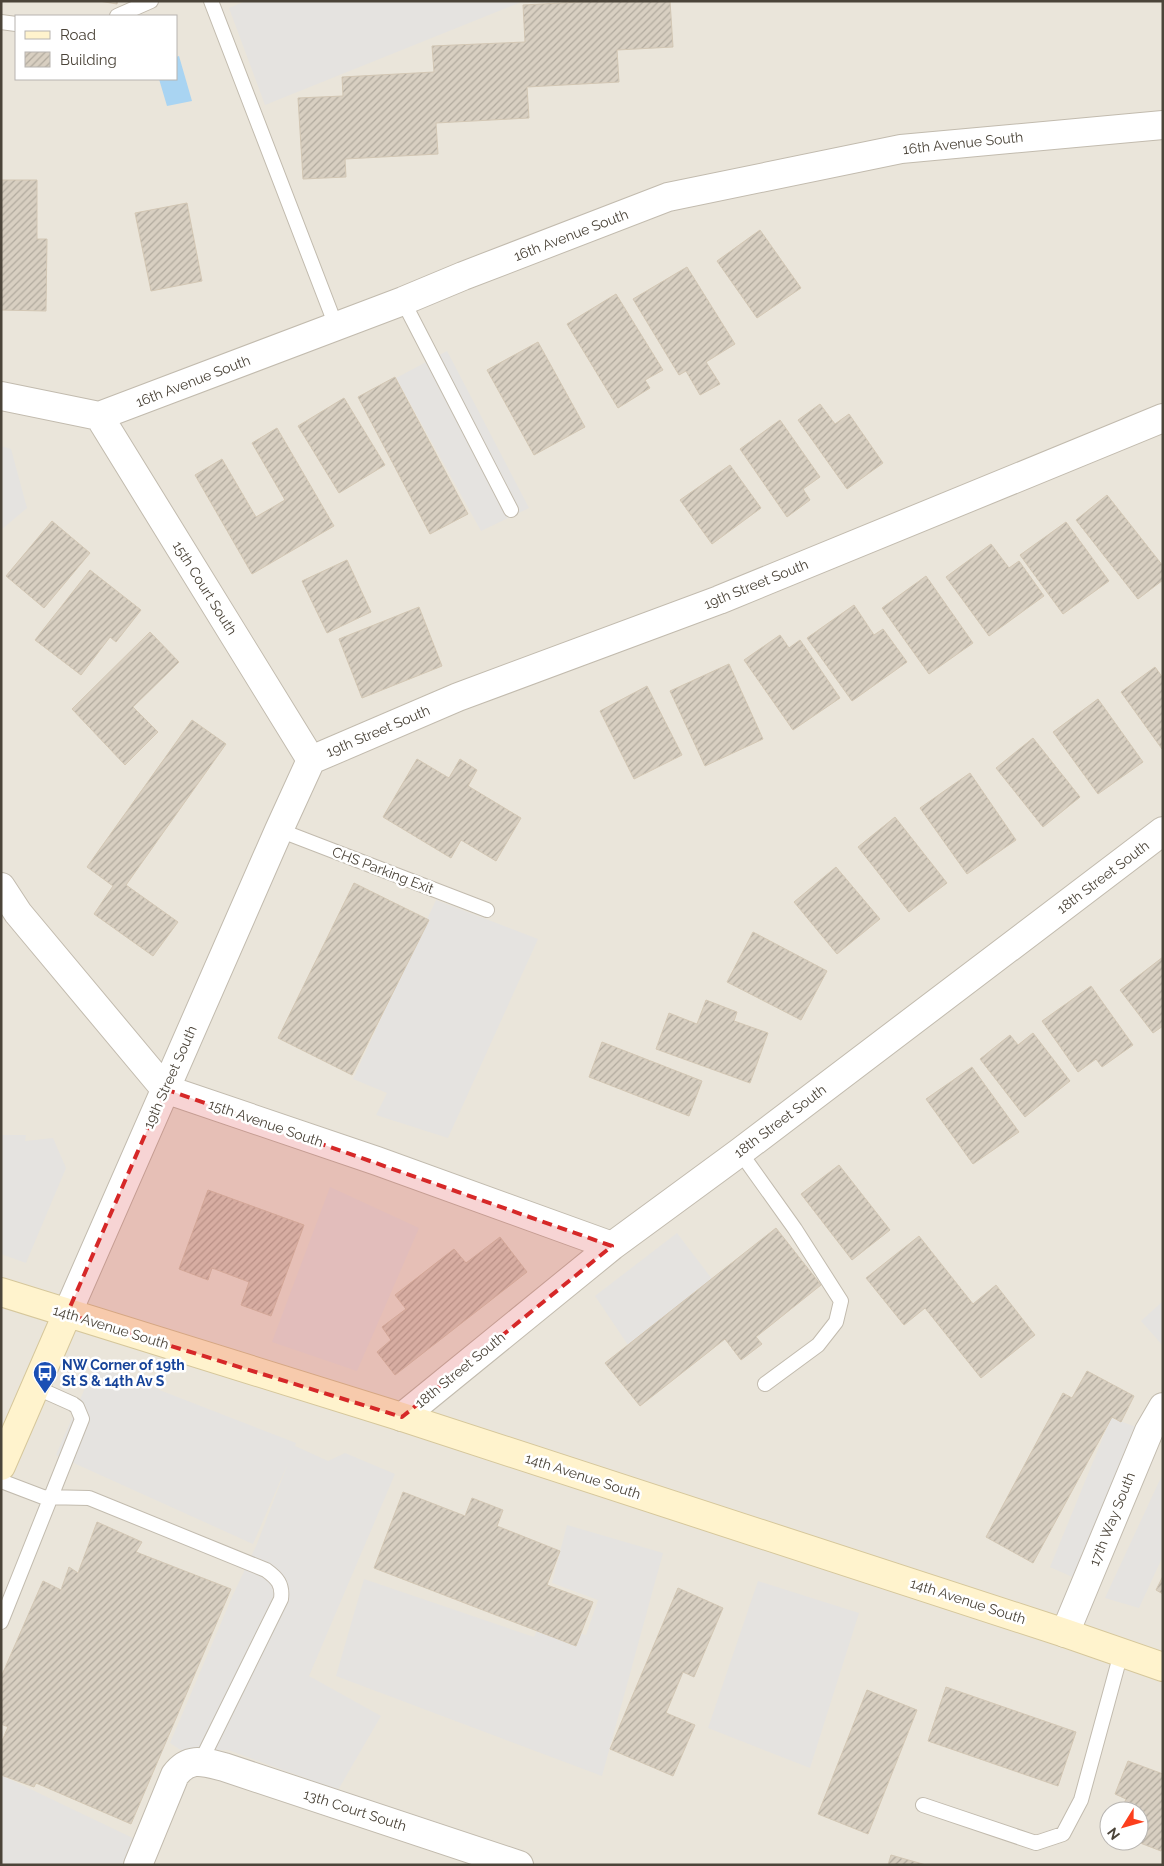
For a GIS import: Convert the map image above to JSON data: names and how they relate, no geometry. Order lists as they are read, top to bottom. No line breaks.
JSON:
{"streets":{"street":["16th Avenue South","19th Street South","15th Court South","18th Street South","15th Avenue South","14th Avenue South","17th Way South","13th Court South"],"lane":["CHS Parking Exit"]},"crossings":[["16th Avenue South","15th Court South"],["19th Street South","15th Court South"],["19th Street South","CHS Parking Exit"],["19th Street South","15th Avenue South"],["19th Street South","14th Avenue South"],["18th Street South","15th Avenue South"],["18th Street South","14th Avenue South"],["14th Avenue South","17th Way South"]],"places":{"bus stop":["NW Corner of 19th St S & 14th Av S"]},"legend":["Road","Building"],"north":"bottom left"}
